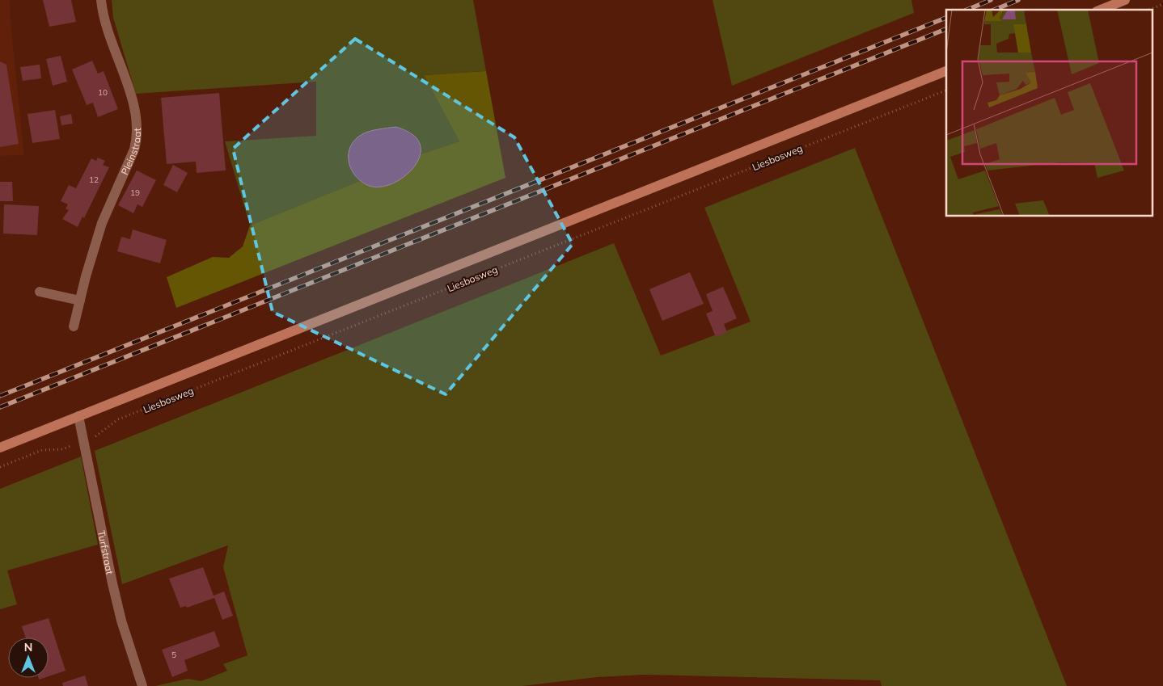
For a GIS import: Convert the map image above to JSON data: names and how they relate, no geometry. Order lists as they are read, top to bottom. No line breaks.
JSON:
{"streets":{"street":["Pleinstraat","Liesbosweg","Turfstraat"]},"crossings":[["Liesbosweg","Turfstraat"]],"house_numbers":["10","12","19","5"],"north":"top"}
